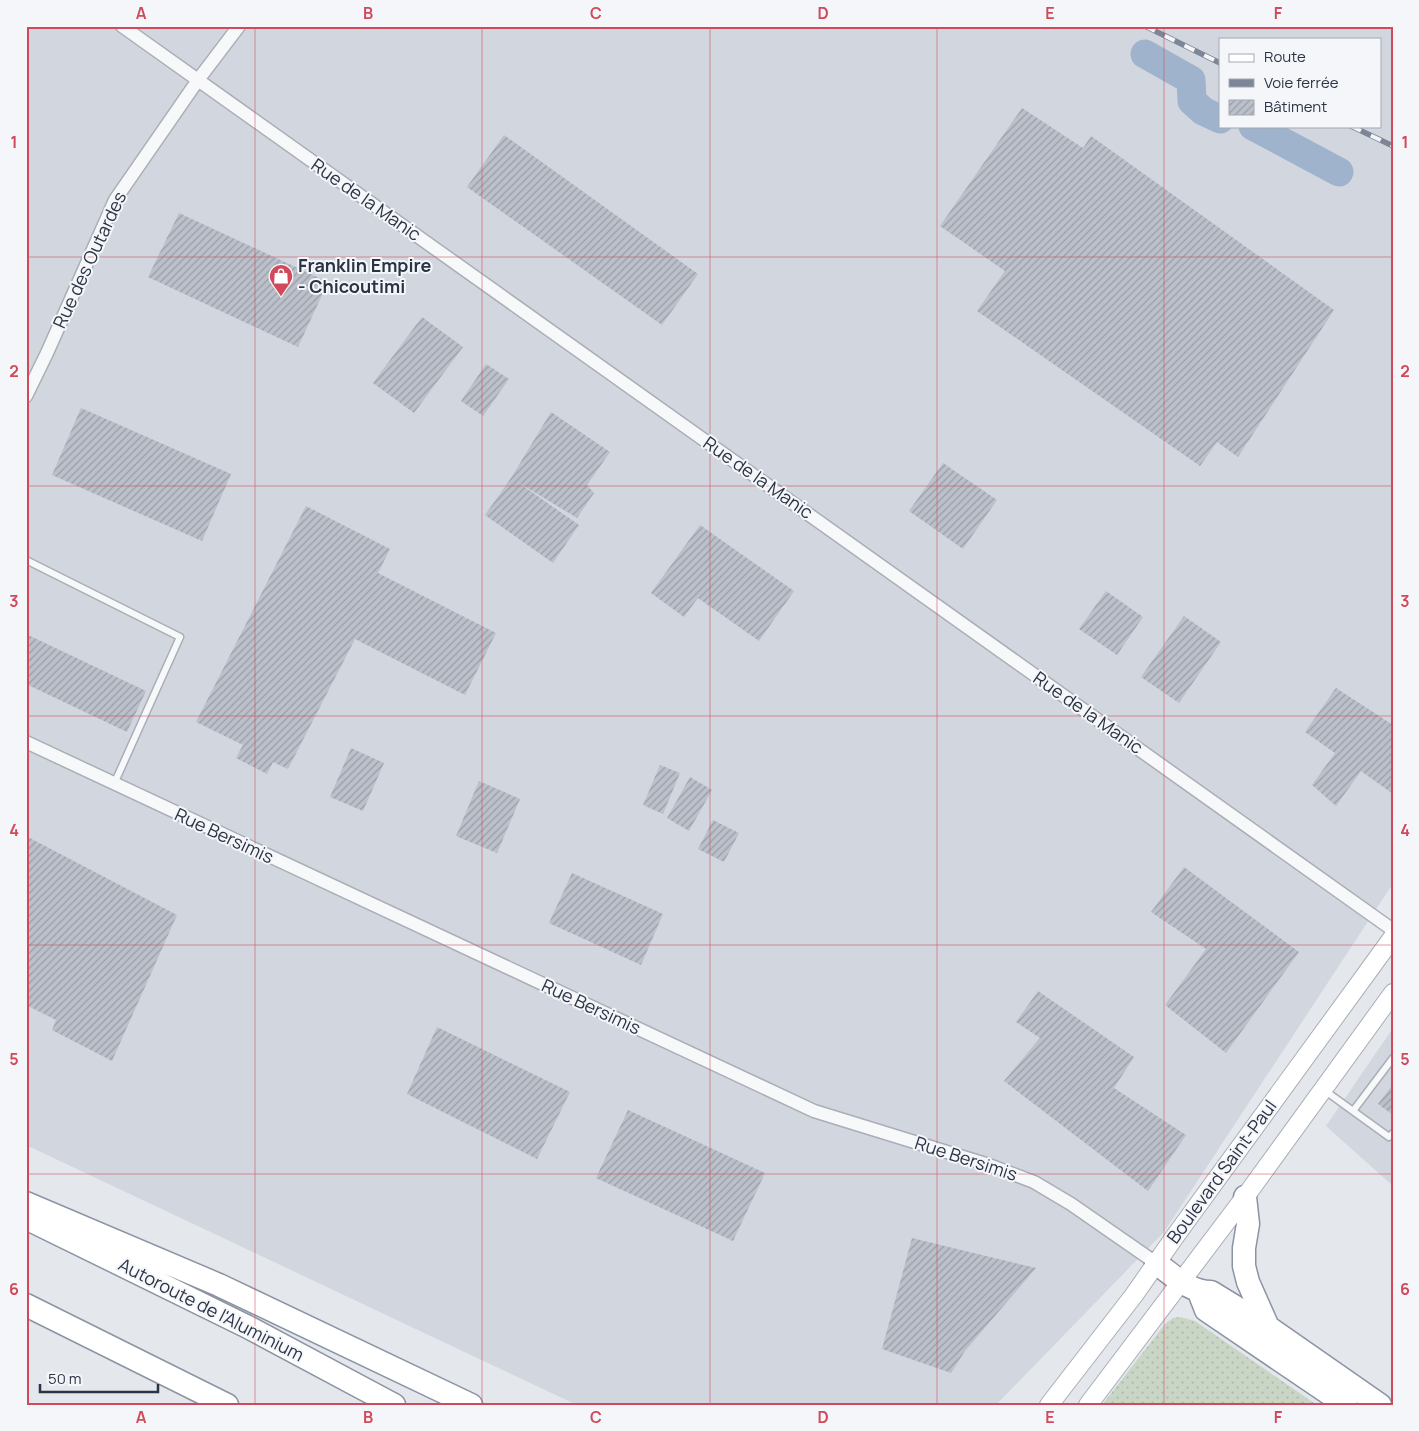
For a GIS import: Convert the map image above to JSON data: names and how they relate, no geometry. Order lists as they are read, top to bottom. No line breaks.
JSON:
{"streets":{"highway":["Autoroute de l'Aluminium"],"main road":["Boulevard Saint-Paul"],"street":["Rue de la Manic","Rue des Outardes","Rue Bersimis"]},"crossings":[["Rue de la Manic","Rue des Outardes"],["Rue Bersimis","Boulevard Saint-Paul"]],"places":{"shop":["Franklin Empire - Chicoutimi"]},"legend":["Route","Voie ferrée","Bâtiment"],"scale_bar":"50 m","grid":{"columns":["A","B","C","D","E","F"],"rows":["1","2","3","4","5","6"]}}
